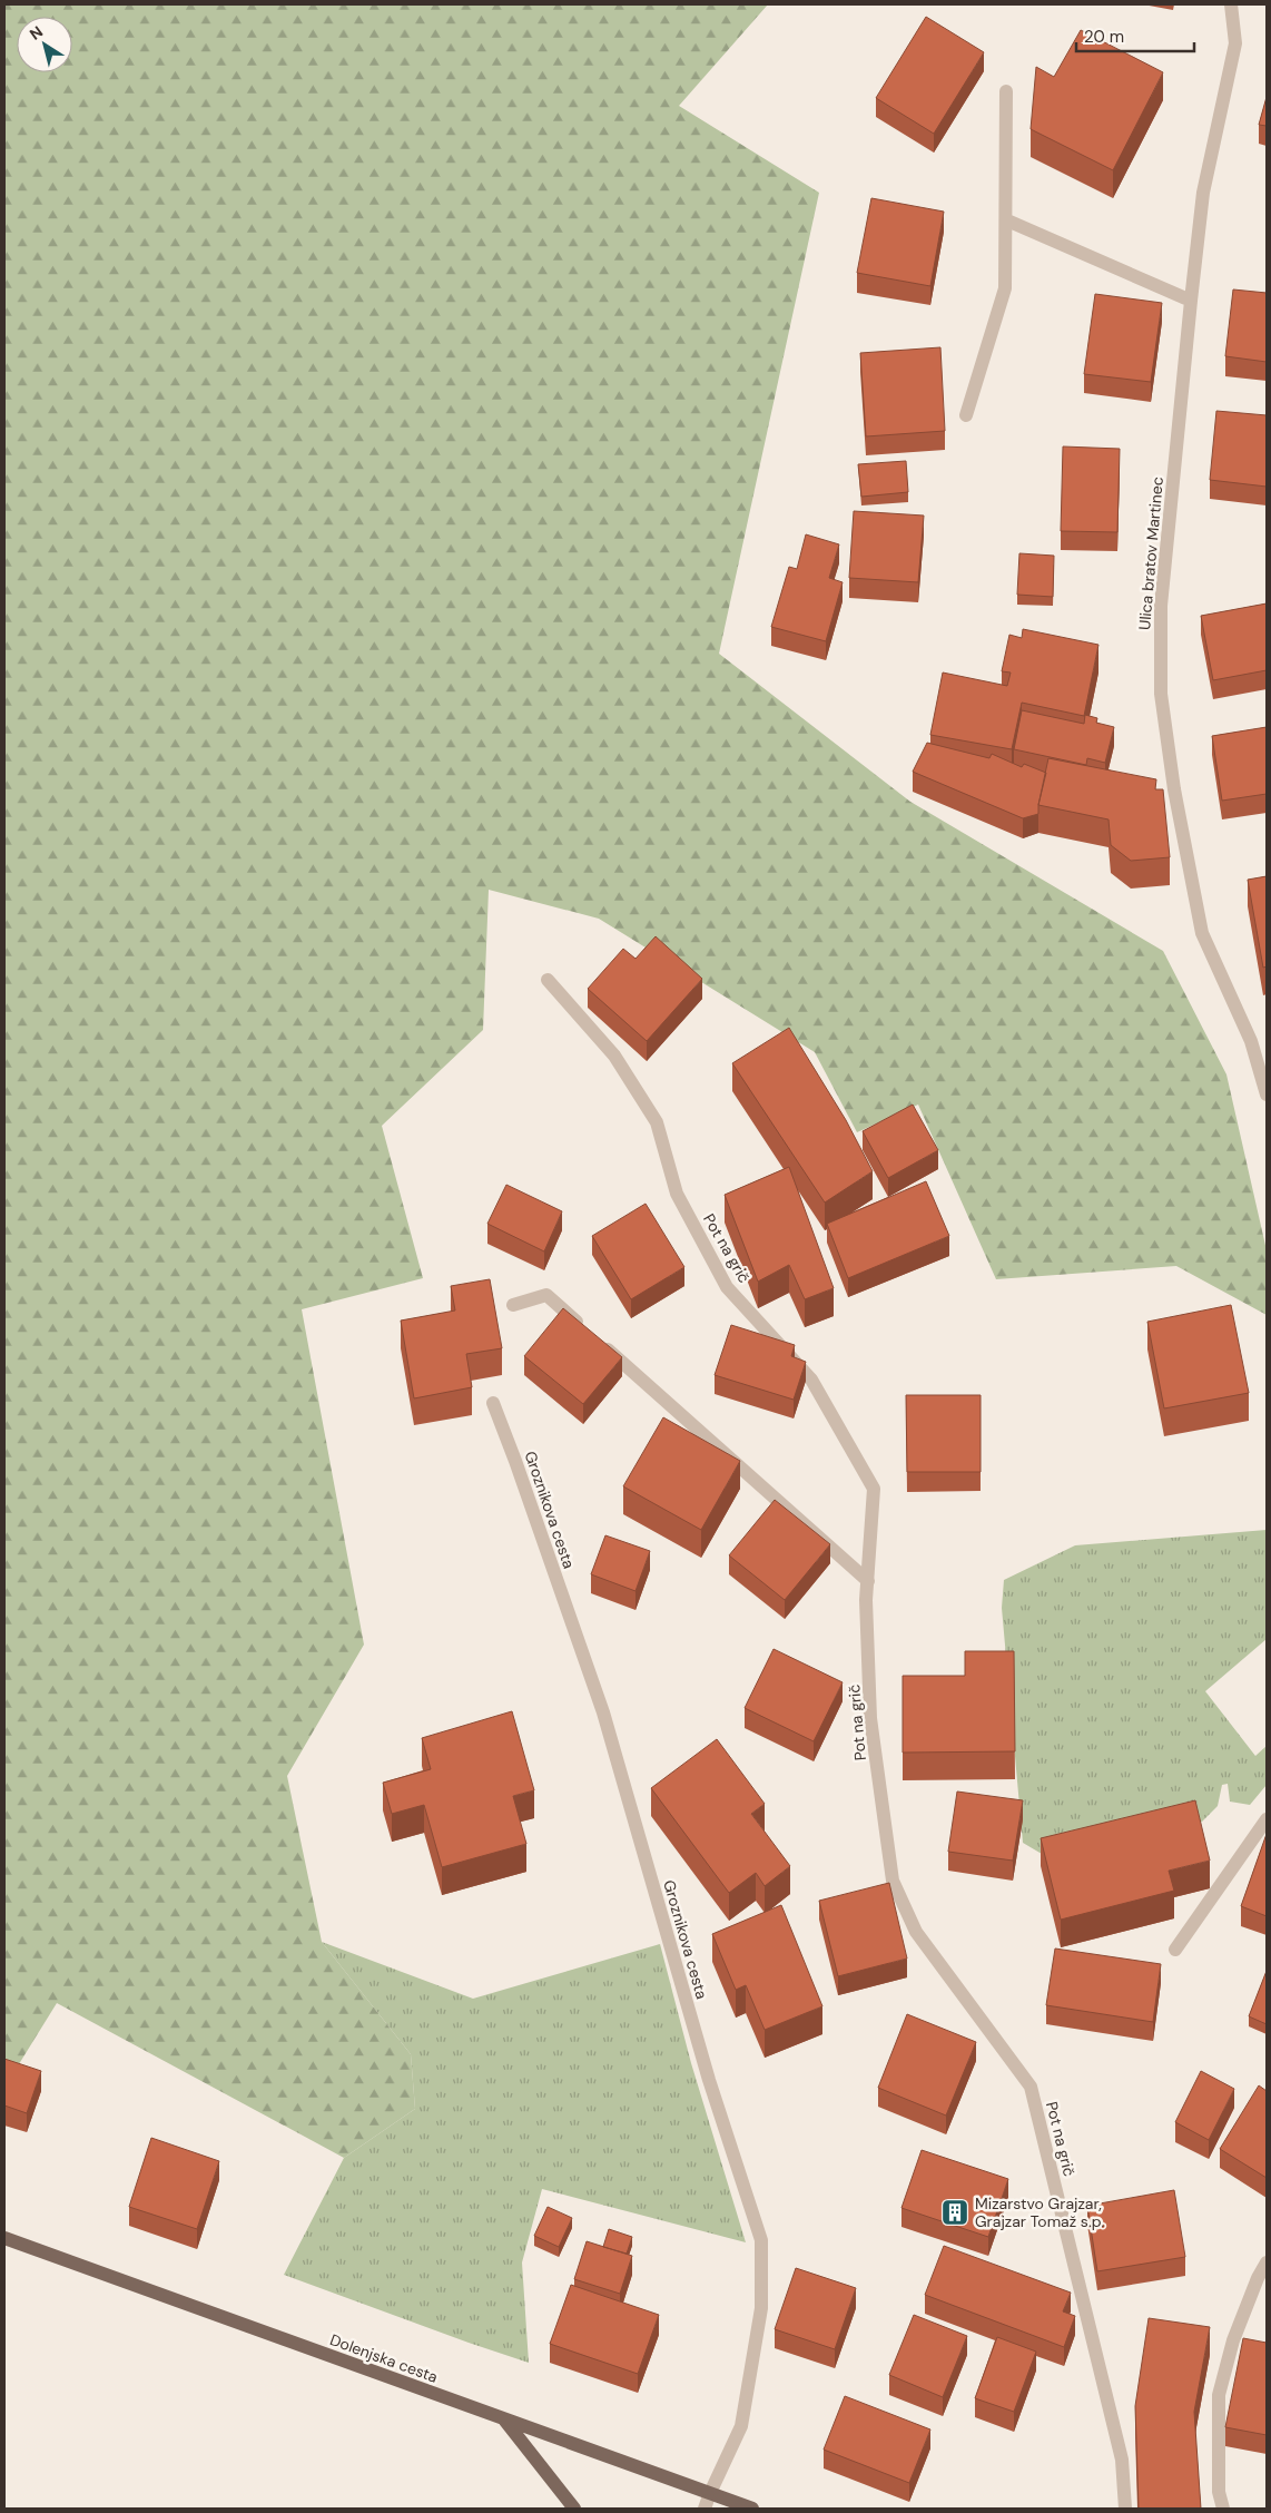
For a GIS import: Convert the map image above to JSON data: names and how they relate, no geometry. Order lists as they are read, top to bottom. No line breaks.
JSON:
{"streets":{"main road":["Dolenjska cesta"],"street":["Ulica bratov Martinec","Pot na grič","Groznikova cesta"]},"crossings":[["Groznikova cesta","Dolenjska cesta"]],"places":{"building":["Mizarstvo Grajzar, Grajzar Tomaž s.p."]},"scale_bar":"20 m","north":"top left"}
